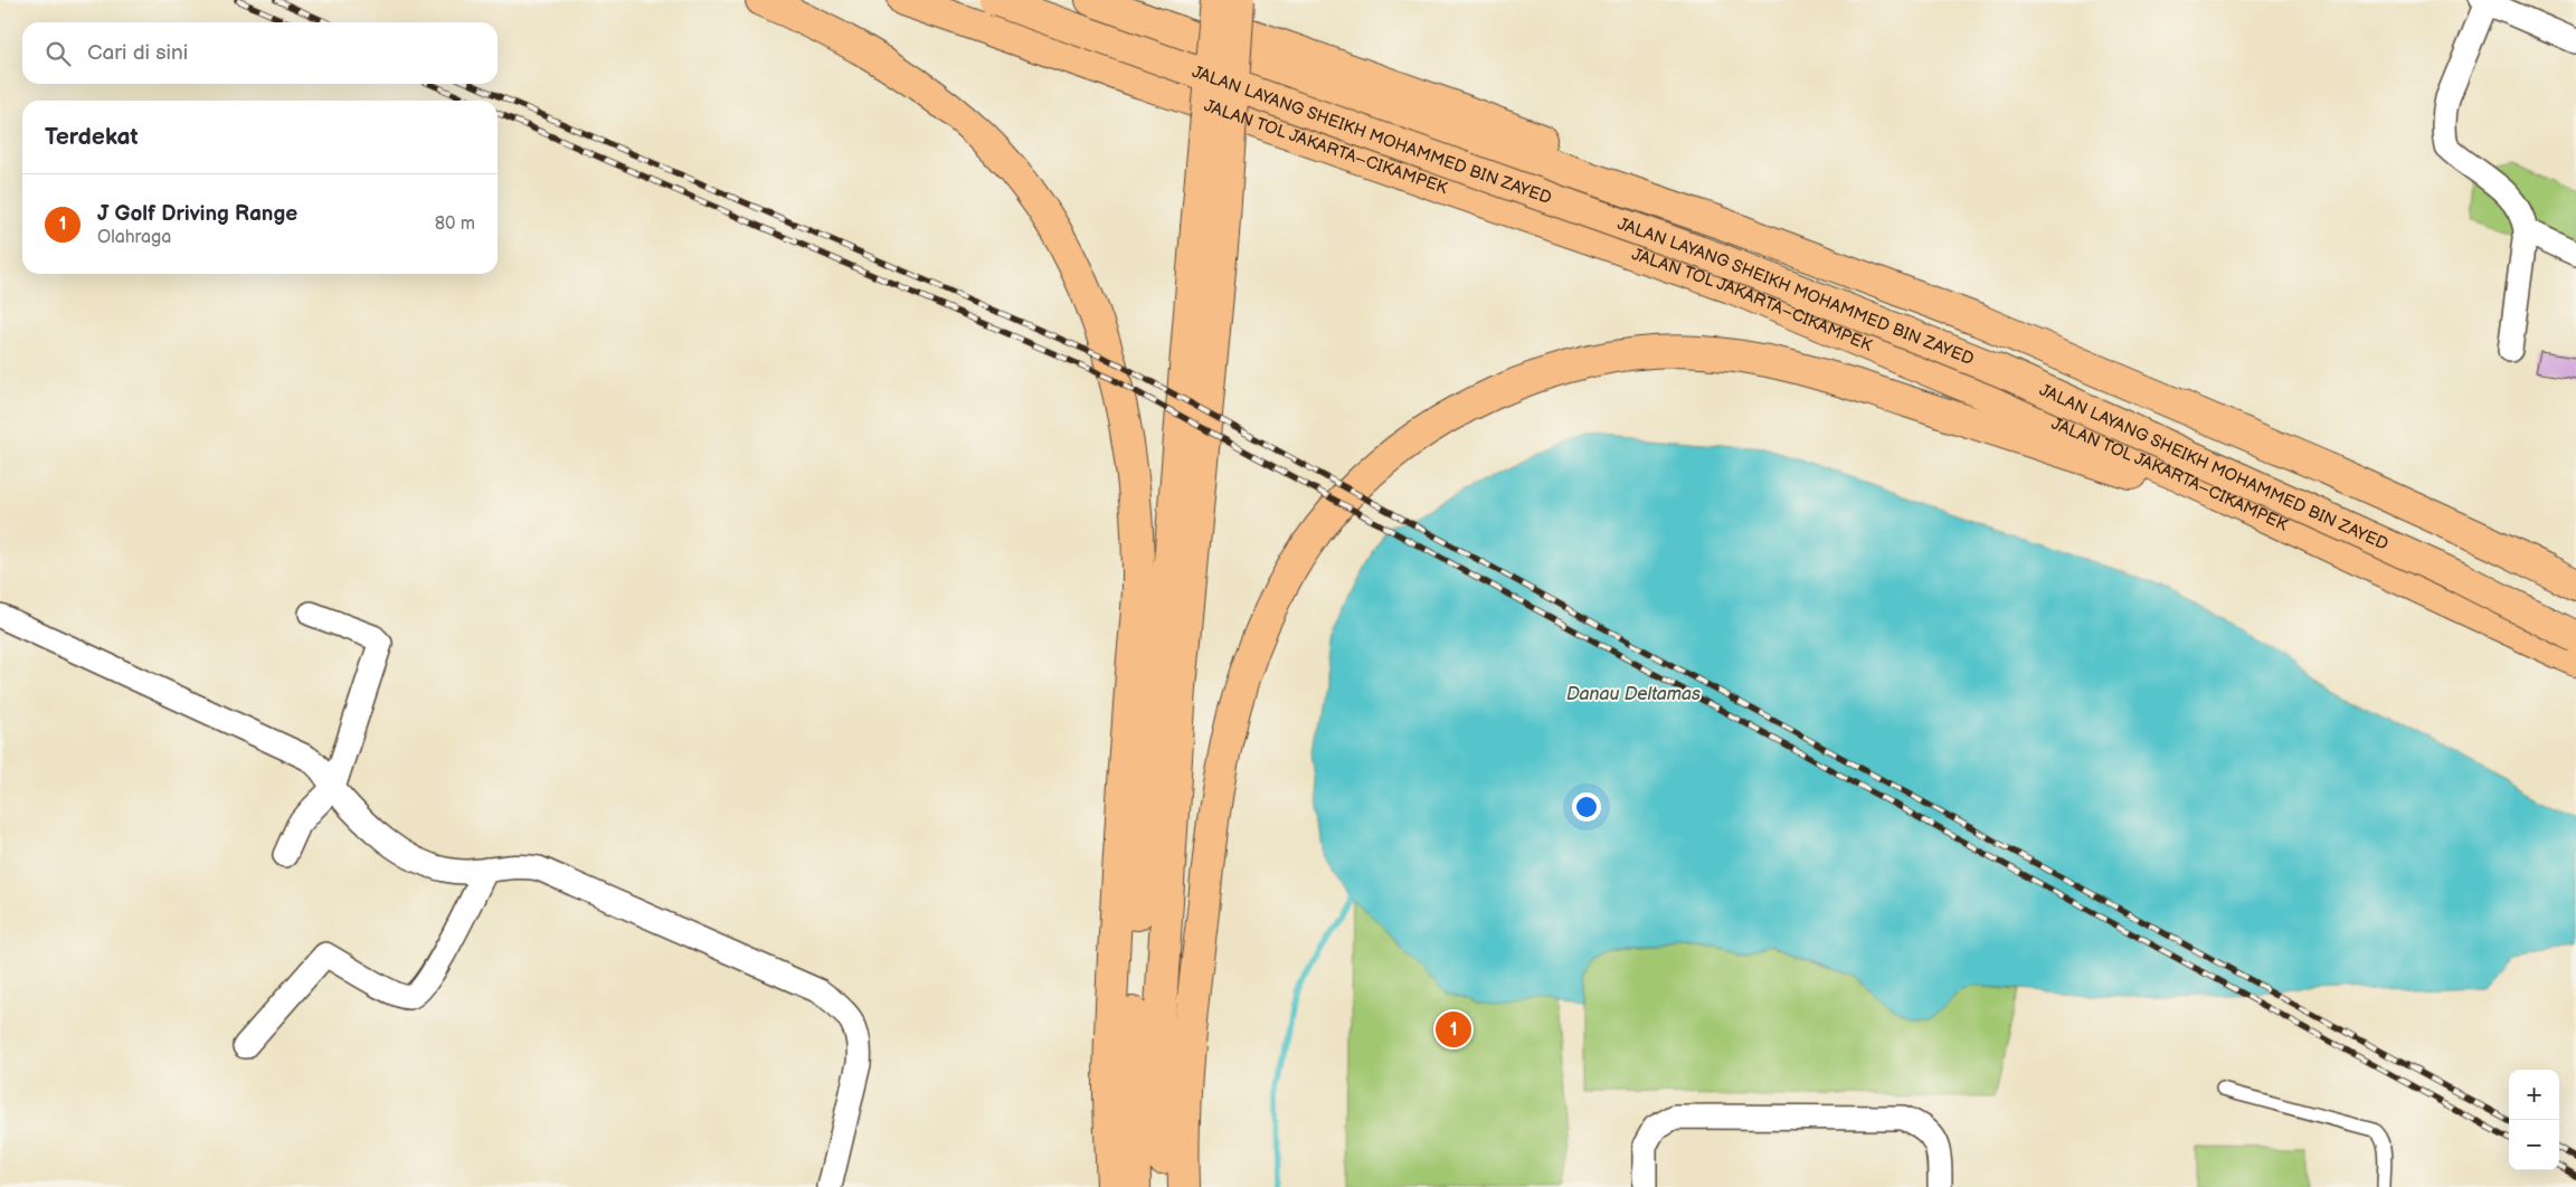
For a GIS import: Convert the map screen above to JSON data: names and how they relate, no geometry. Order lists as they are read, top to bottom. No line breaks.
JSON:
{"streets":{"highway":["JALAN LAYANG SHEIKH MOHAMMED BIN ZAYED","JALAN TOL JAKARTA–CIKAMPEK"]},"water":["Danau Deltamas"],"page":{"search":"Cari di sini","heading":"Terdekat","list":[{"mark":"1","name":"J Golf Driving Range","note":"Olahraga","value":"80 m"}],"pins":"1","map_buttons":["+","−"]}}
